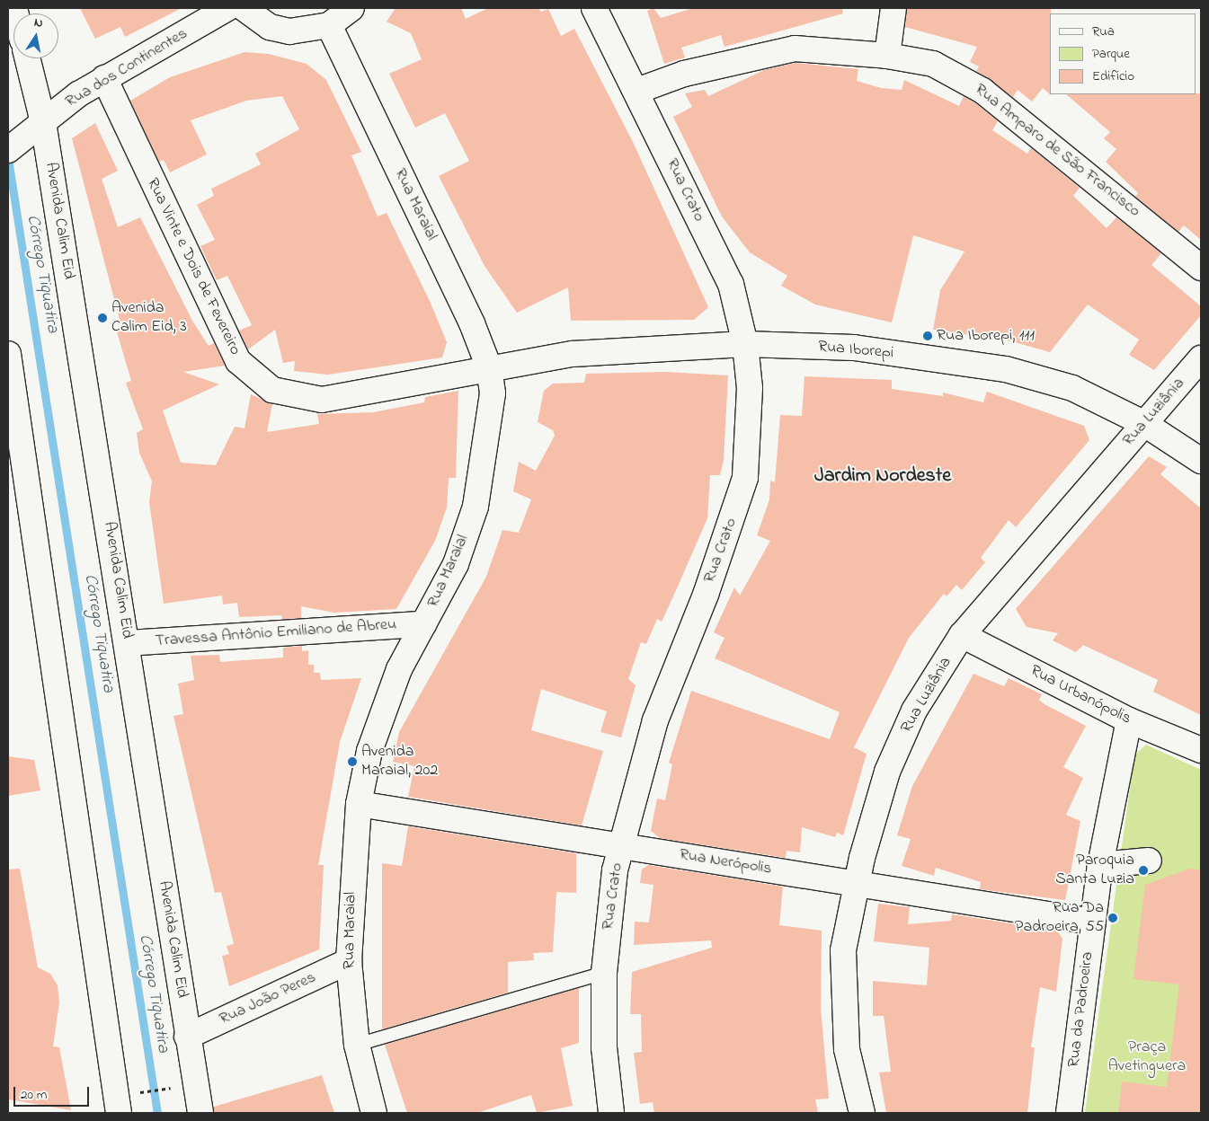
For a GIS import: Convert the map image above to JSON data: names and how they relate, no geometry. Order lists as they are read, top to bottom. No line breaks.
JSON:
{"streets":{"street":["Rua dos Continentes","Rua Amparo de São Francisco","Rua Crato","Rua Maraial","Avenida Calim Eid","Rua Vinte e Dois de Fevereiro","Rua Iborepi","Rua Luziânia","Travessa Antônio Emiliano de Abreu","Rua Urbanópolis","Rua Nerópolis","Rua João Peres","Rua da Padroeira"]},"crossings":[["Rua dos Continentes","Avenida Calim Eid"],["Rua dos Continentes","Rua Vinte e Dois de Fevereiro"],["Rua Amparo de São Francisco","Rua Crato"],["Rua Crato","Rua Iborepi"],["Rua Crato","Rua Nerópolis"],["Rua Maraial","Rua Vinte e Dois de Fevereiro"],["Rua Maraial","Rua Iborepi"],["Rua Maraial","Travessa Antônio Emiliano de Abreu"],["Rua Maraial","Rua Nerópolis"],["Rua Maraial","Rua João Peres"],["Avenida Calim Eid","Travessa Antônio Emiliano de Abreu"],["Avenida Calim Eid","Rua João Peres"],["Rua Vinte e Dois de Fevereiro","Rua Iborepi"],["Rua Iborepi","Rua Luziânia"],["Rua Luziânia","Rua Urbanópolis"],["Rua Luziânia","Rua Nerópolis"],["Rua Urbanópolis","Rua da Padroeira"],["Rua Nerópolis","Rua da Padroeira"]],"districts":["Jardim Nordeste"],"water":["Córrego Tiquatira"],"parks":["Praça Avetinguera"],"places":["Avenida Calim Eid, 3","Rua Iborepi, 111","Avenida Maraial, 202","Paroquia Santa Luzia","Rua Da Padroeira, 55"],"legend":["Rua","Parque","Edifício"],"scale_bar":"20 m","north":"top"}
